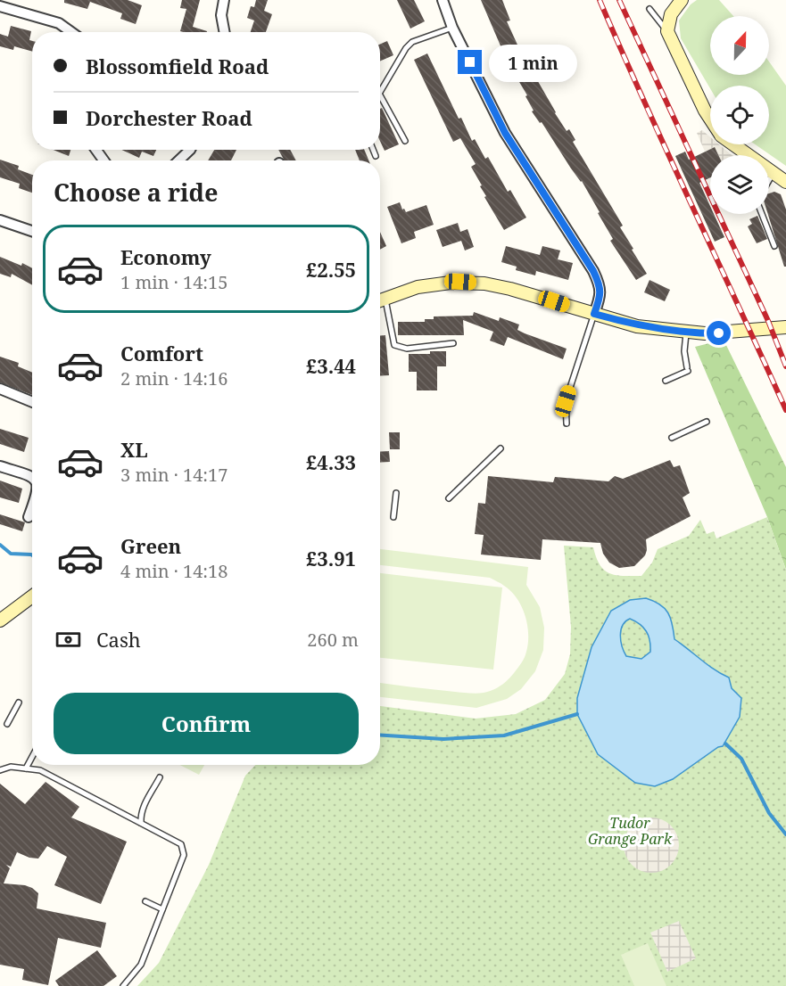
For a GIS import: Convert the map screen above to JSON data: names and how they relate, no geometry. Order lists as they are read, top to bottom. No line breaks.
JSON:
{"parks":["Tudor Grange Park"],"north":"top","page":{"banner":["Blossomfield Road","Dorchester Road"],"bubble":"1 min","heading":"Choose a ride","list":[{"name":"Economy","note":"1 min · 14:15","value":"£2.55"},{"name":"Comfort","note":"2 min · 14:16","value":"£3.44"},{"name":"XL","note":"3 min · 14:17","value":"£4.33"},{"name":"Green","note":"4 min · 14:18","value":"£3.91"}],"pay":["Cash","260 m"],"buttons":"Confirm"}}
